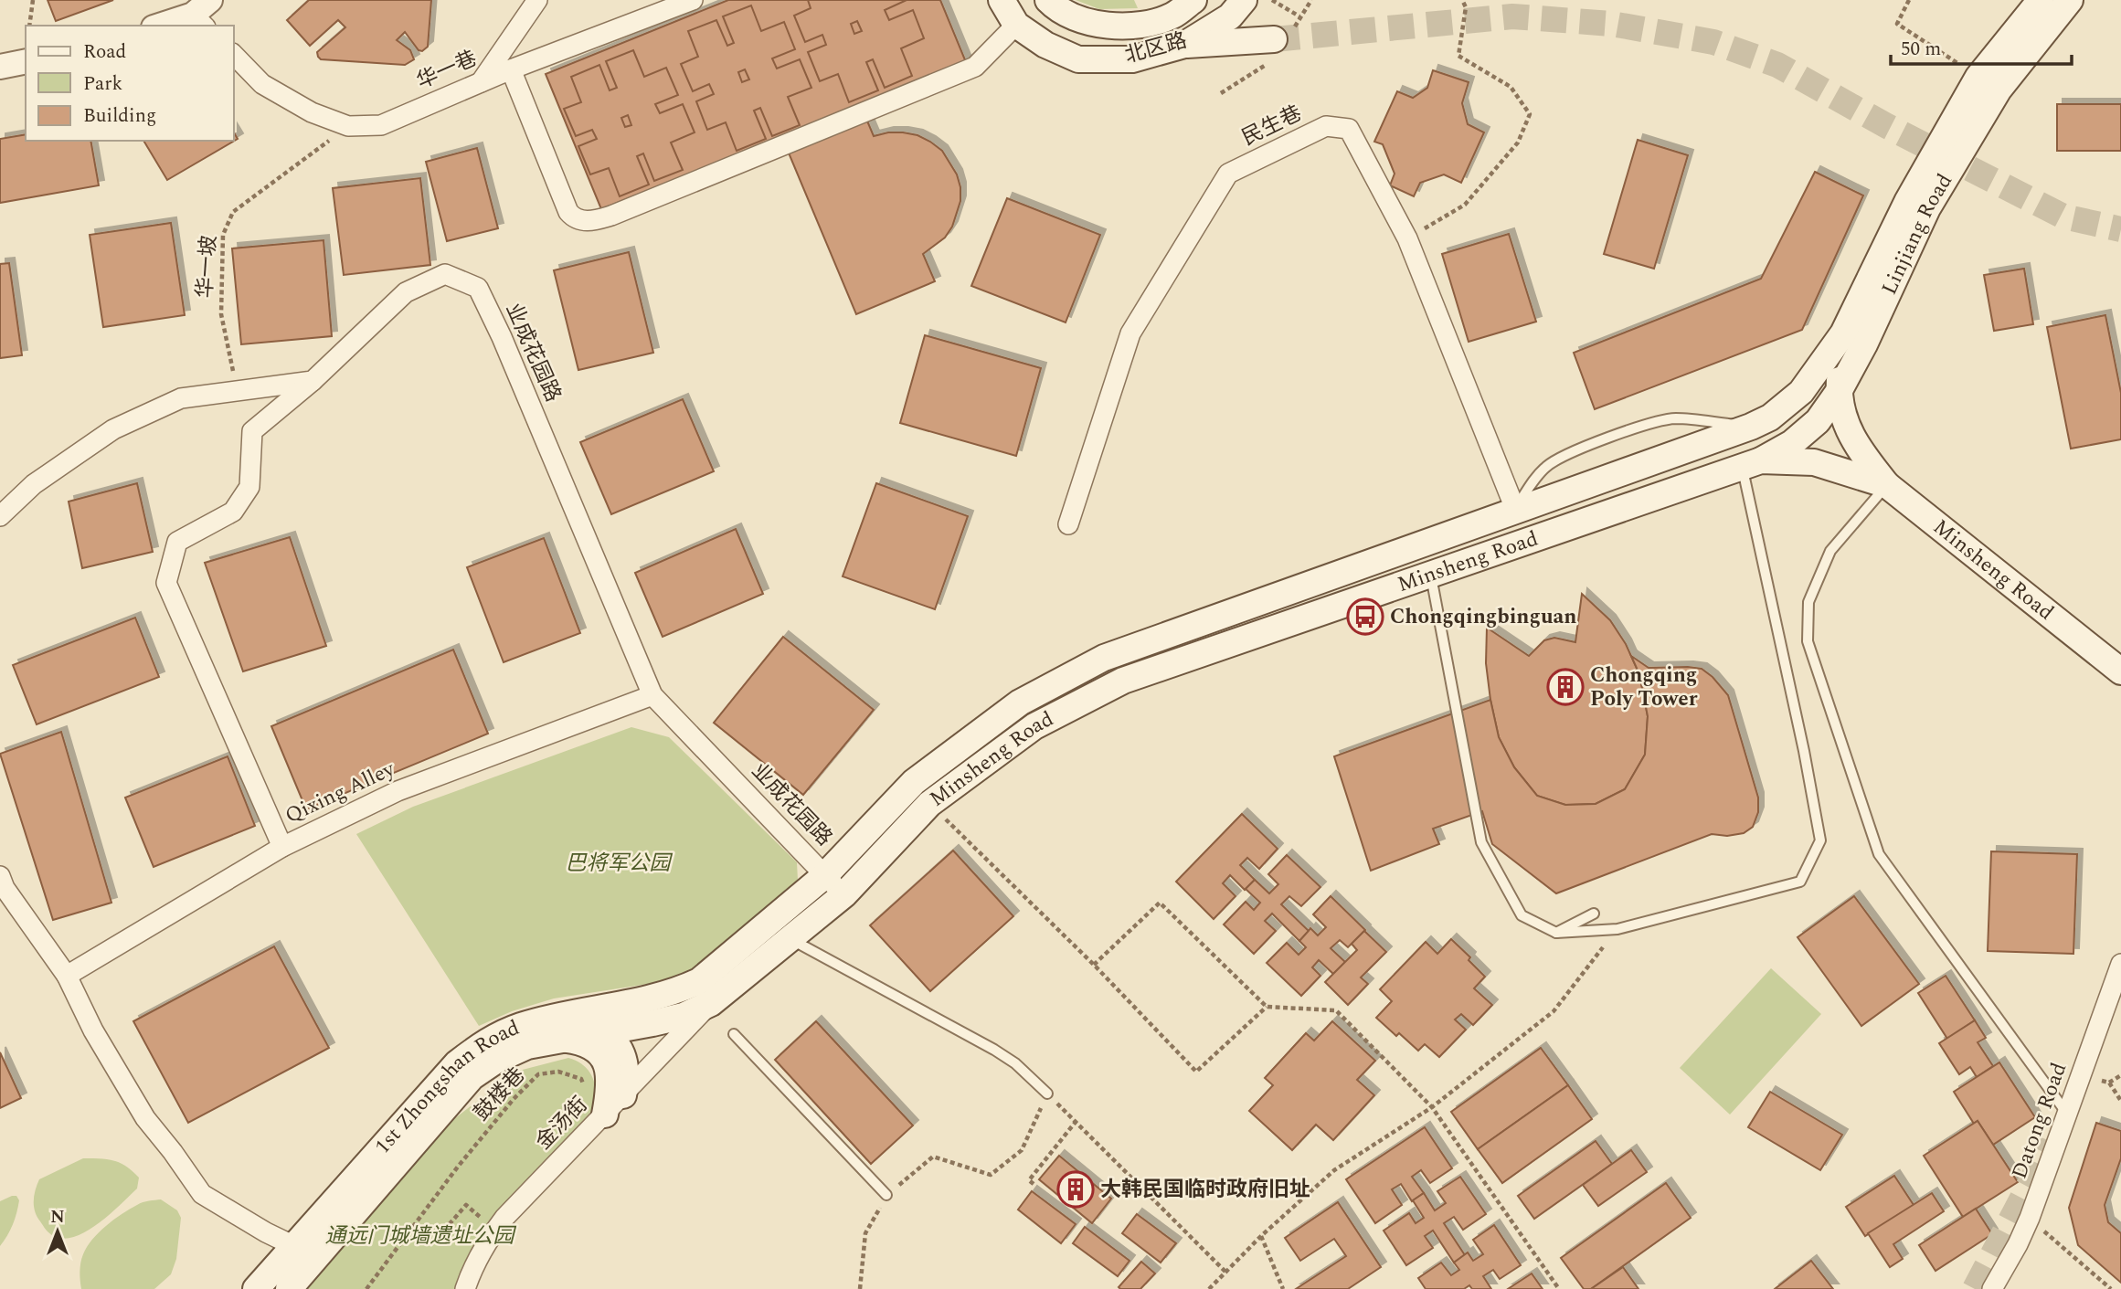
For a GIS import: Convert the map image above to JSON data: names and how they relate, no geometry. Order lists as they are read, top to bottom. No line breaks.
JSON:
{"streets":{"main road":["北区路","Linjiang Road","Minsheng Road","1st Zhongshan Road"],"street":["华一巷","民生巷","业成花园路","Qixing Alley","Datong Road","金汤街"],"path":["华一坡","鼓楼巷"]},"crossings":[["华一巷","华一坡"],["民生巷","Minsheng Road"],["Linjiang Road","Minsheng Road"],["业成花园路","Minsheng Road"],["业成花园路","Qixing Alley"],["Minsheng Road","1st Zhongshan Road"],["Minsheng Road","金汤街"],["1st Zhongshan Road","金汤街"]],"parks":["巴将军公园","通远门城墙遗址公园"],"places":{"bus stop":["Chongqingbinguan"],"building":["Chongqing Poly Tower","大韩民国临时政府旧址"]},"legend":["Road","Park","Building"],"scale_bar":"50 m","north":"top"}
